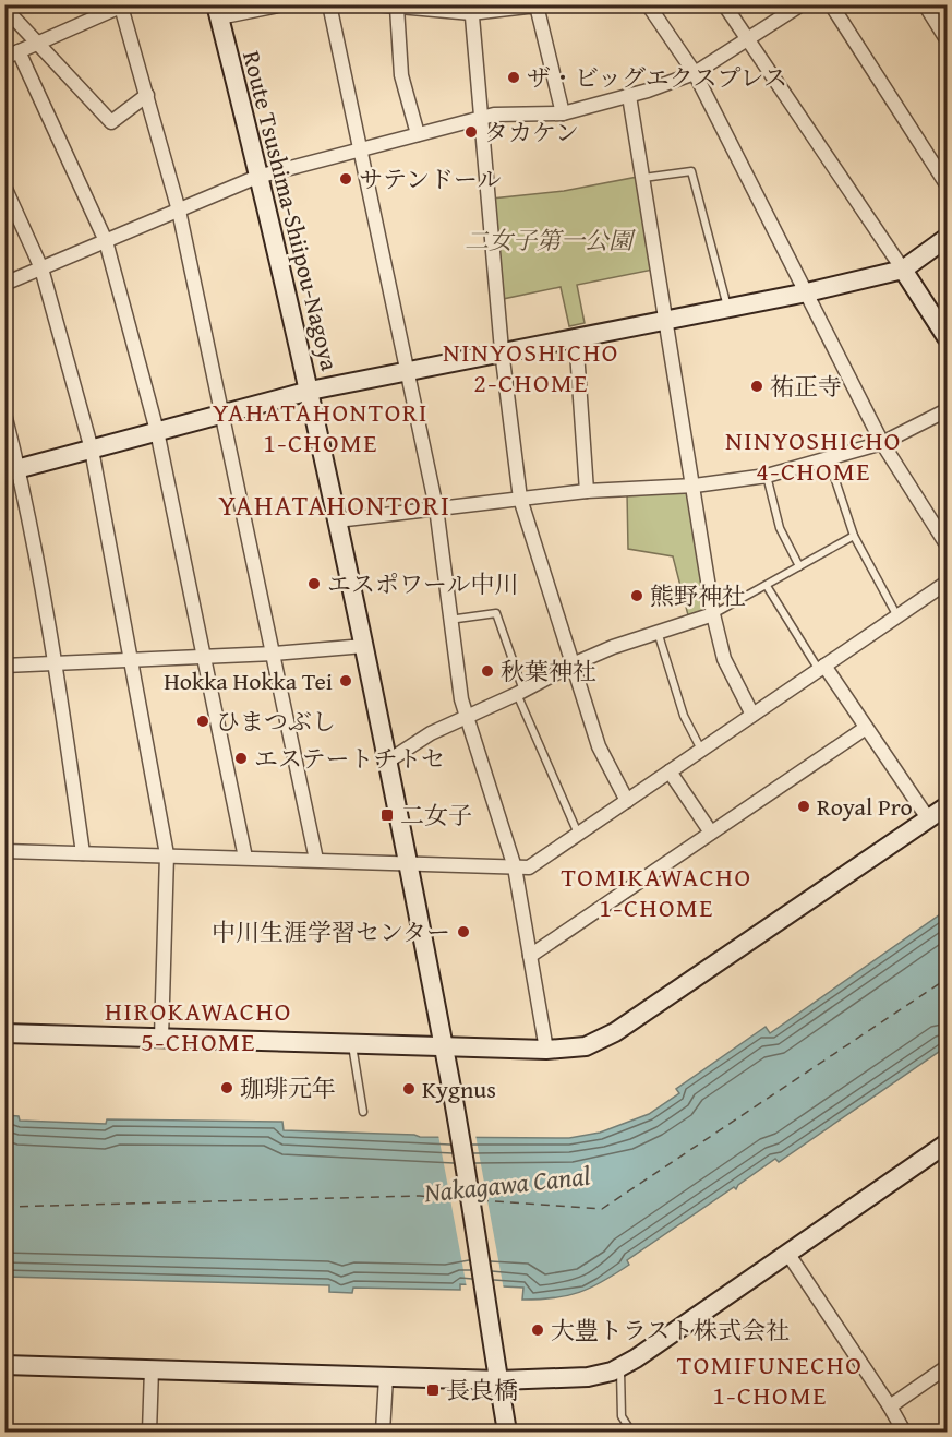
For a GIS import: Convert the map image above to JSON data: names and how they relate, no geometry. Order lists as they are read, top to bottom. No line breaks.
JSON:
{"streets":{"street":["Route Tsushima-Shiipou-Nagoya"]},"districts":["NINYOSHICHO 2-CHOME","YAHATAHONTORI 1-CHOME","NINYOSHICHO 4-CHOME","YAHATAHONTORI","TOMIKAWACHO 1-CHOME","HIROKAWACHO 5-CHOME","TOMIFUNECHO 1-CHOME"],"water":["Nakagawa Canal"],"parks":["二女子第一公園"],"places":{"other":["ザ・ビッグエクスプレス","タカケン","サテンドール","祐正寺","エスポワール中川","熊野神社","秋葉神社","Hokka Hokka Tei","ひまつぶし","エステートチトセ","Royal Pro","中川生涯学習センター","珈琲元年","Kygnus","大豊トラスト株式会社"],"transit":["二女子","長良橋"]}}
